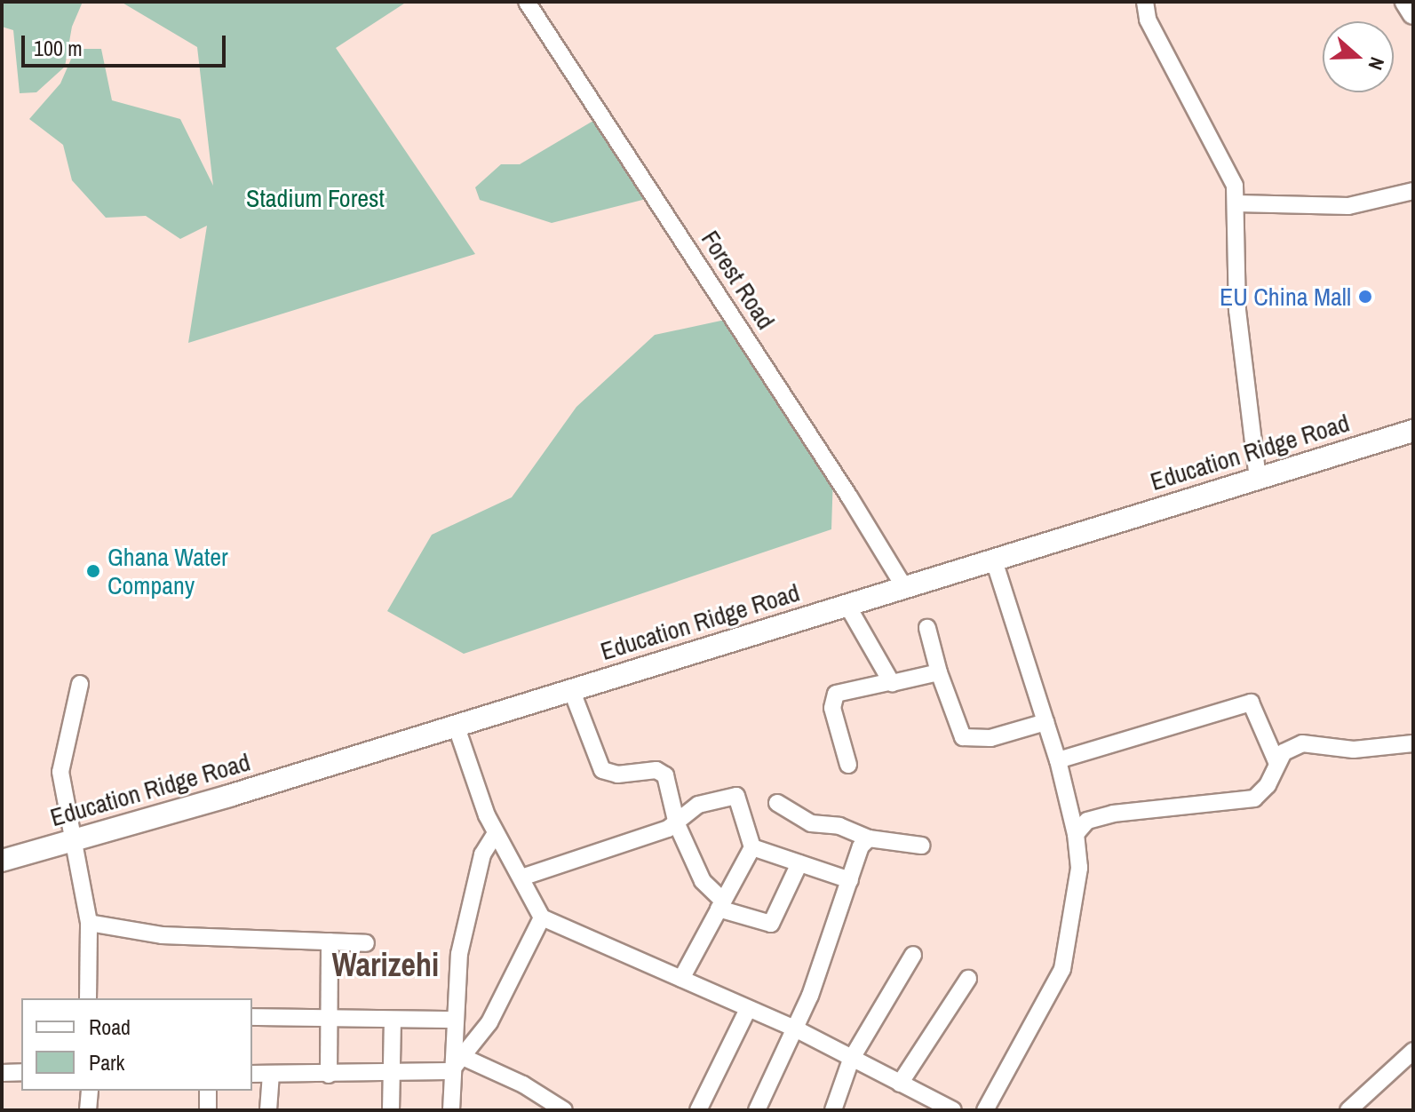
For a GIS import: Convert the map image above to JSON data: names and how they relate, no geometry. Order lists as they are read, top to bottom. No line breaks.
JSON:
{"streets":{"street":["Forest Road","Education Ridge Road"]},"crossings":[["Forest Road","Education Ridge Road"]],"districts":["Warizehi"],"parks":["Stadium Forest"],"places":["EU China Mall","Ghana Water Company"],"legend":["Road","Park"],"scale_bar":"100 m","north":"right"}
